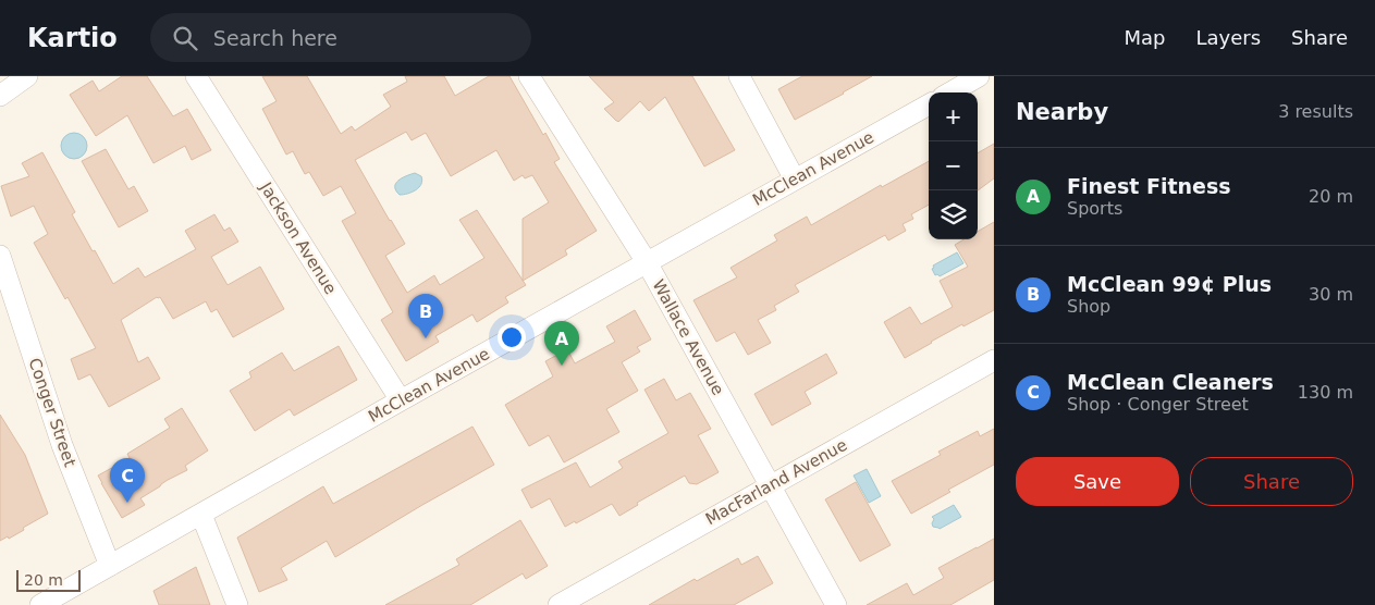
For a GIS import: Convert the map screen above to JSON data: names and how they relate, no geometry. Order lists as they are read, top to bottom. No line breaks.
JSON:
{"streets":{"street":["McClean Avenue","Jackson Avenue","Wallace Avenue","Conger Street","MacFarland Avenue"]},"crossings":[["McClean Avenue","Jackson Avenue"],["McClean Avenue","Wallace Avenue"],["McClean Avenue","Conger Street"],["Wallace Avenue","MacFarland Avenue"]],"scale_bar":"20 m","page":{"header":"Kartio","search":"Search here","nav":["Map","Layers","Share"],"heading":["Nearby","3 results"],"map_buttons":["+","−"],"list":[{"mark":"A","name":"Finest Fitness","note":"Sports","value":"20 m"},{"mark":"B","name":"McClean 99¢ Plus","note":"Shop","value":"30 m"},{"mark":"C","name":"McClean Cleaners","note":"Shop · Conger Street","value":"130 m"}],"pins":["B","A","C"],"buttons":["Save","Share"],"scale":"20 m"}}
